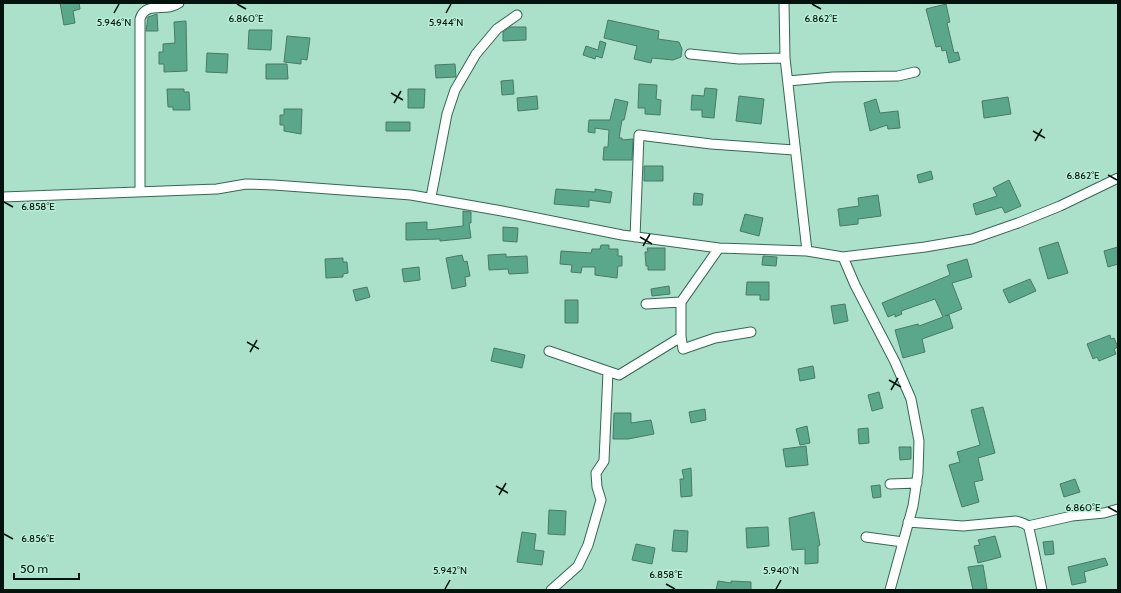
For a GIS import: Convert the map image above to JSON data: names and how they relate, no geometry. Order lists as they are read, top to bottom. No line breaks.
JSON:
{"scale_bar":"50 m","coordinates":["6.860°E","6.862°E","5.944°N","5.946°N","6.858°E","6.856°E","5.942°N","5.940°N"]}
